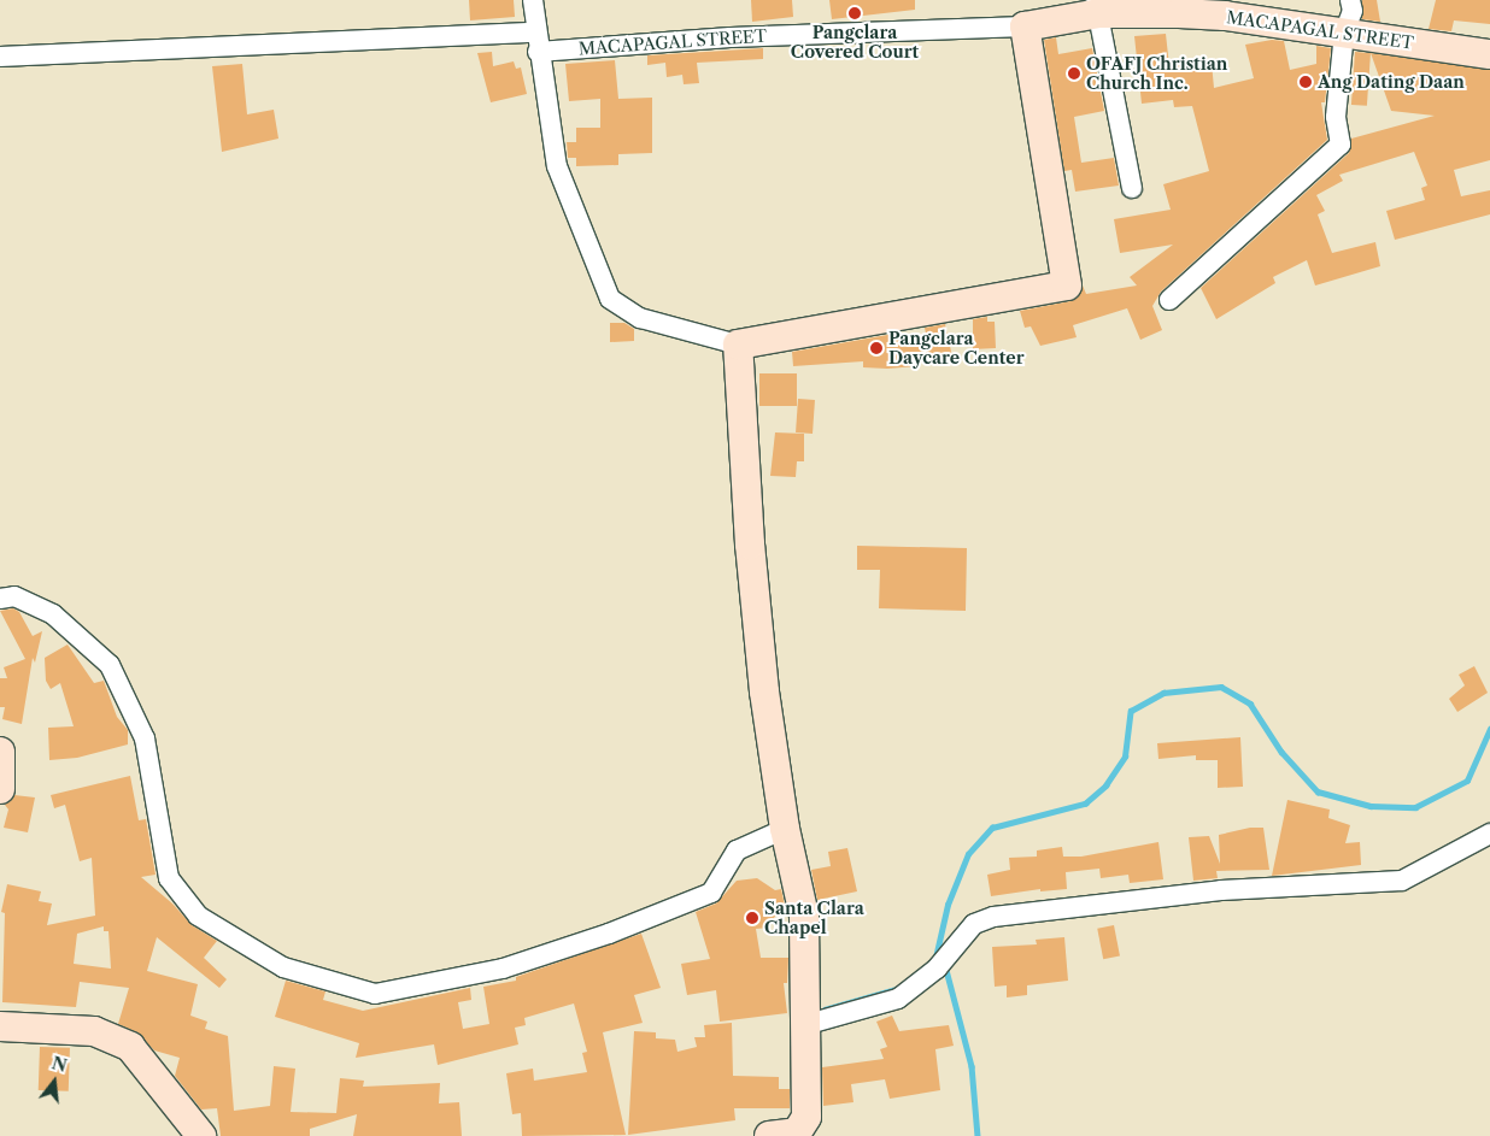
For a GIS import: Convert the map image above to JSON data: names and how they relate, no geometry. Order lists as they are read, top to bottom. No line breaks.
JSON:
{"streets":{"street":["MACAPAGAL STREET"]},"places":["Pangclara Covered Court","OFAFJ Christian Church Inc.","Ang Dating Daan","Pangclara Daycare Center","Santa Clara Chapel"],"north":"top"}
